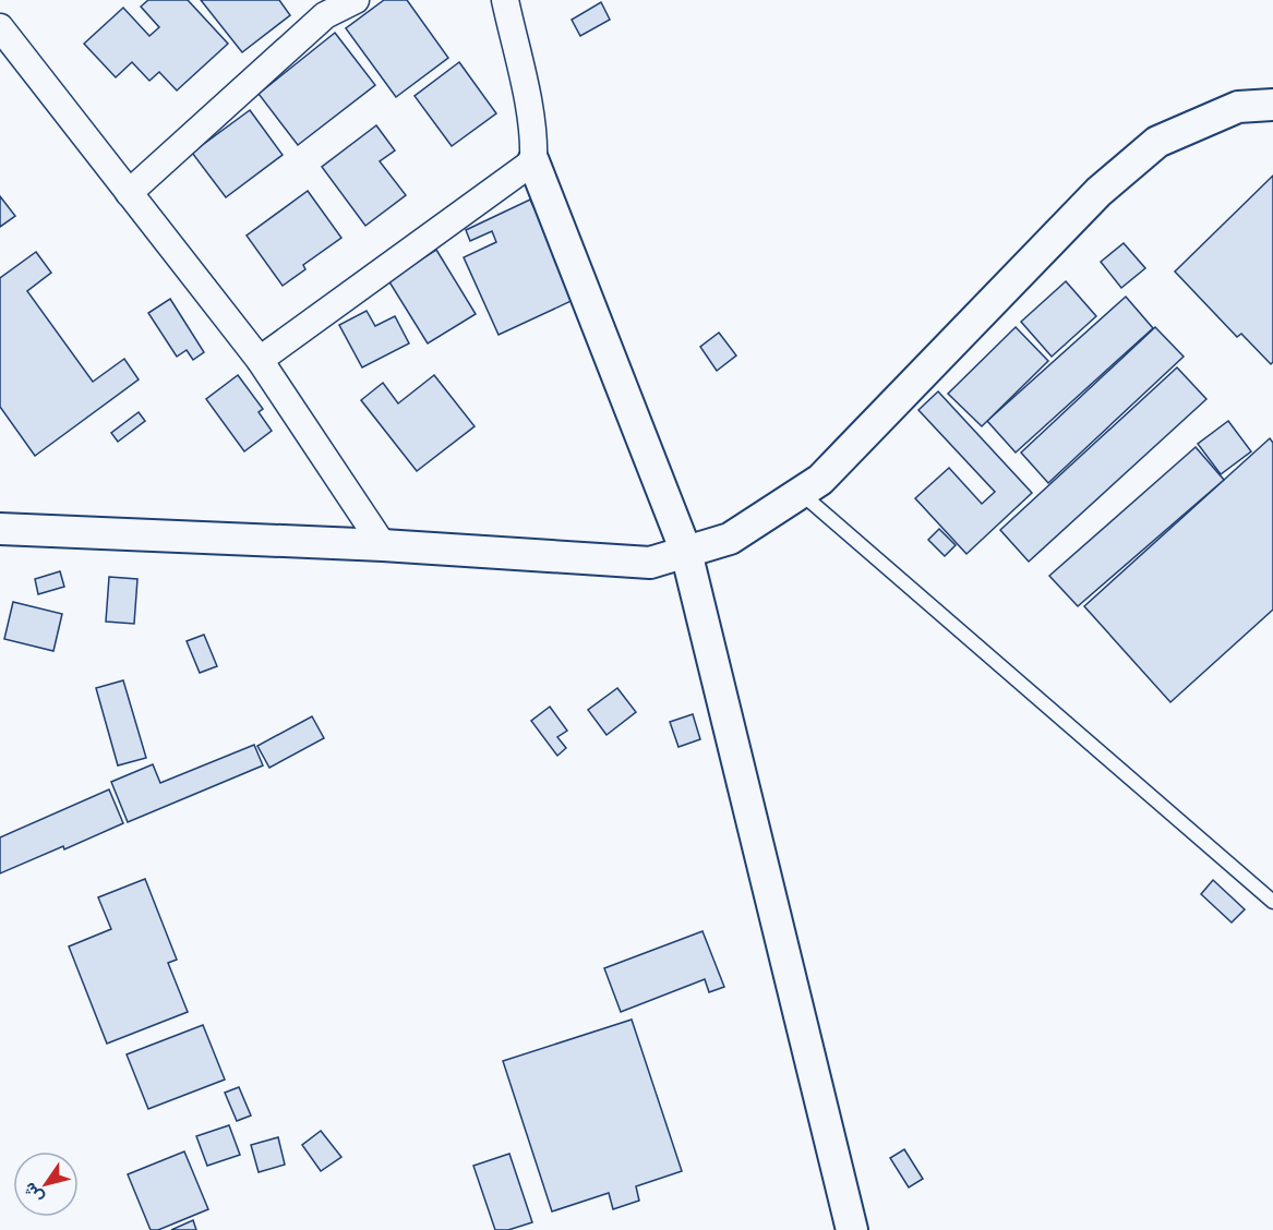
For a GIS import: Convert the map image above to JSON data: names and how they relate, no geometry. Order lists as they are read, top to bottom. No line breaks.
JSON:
{"north":"bottom left"}
